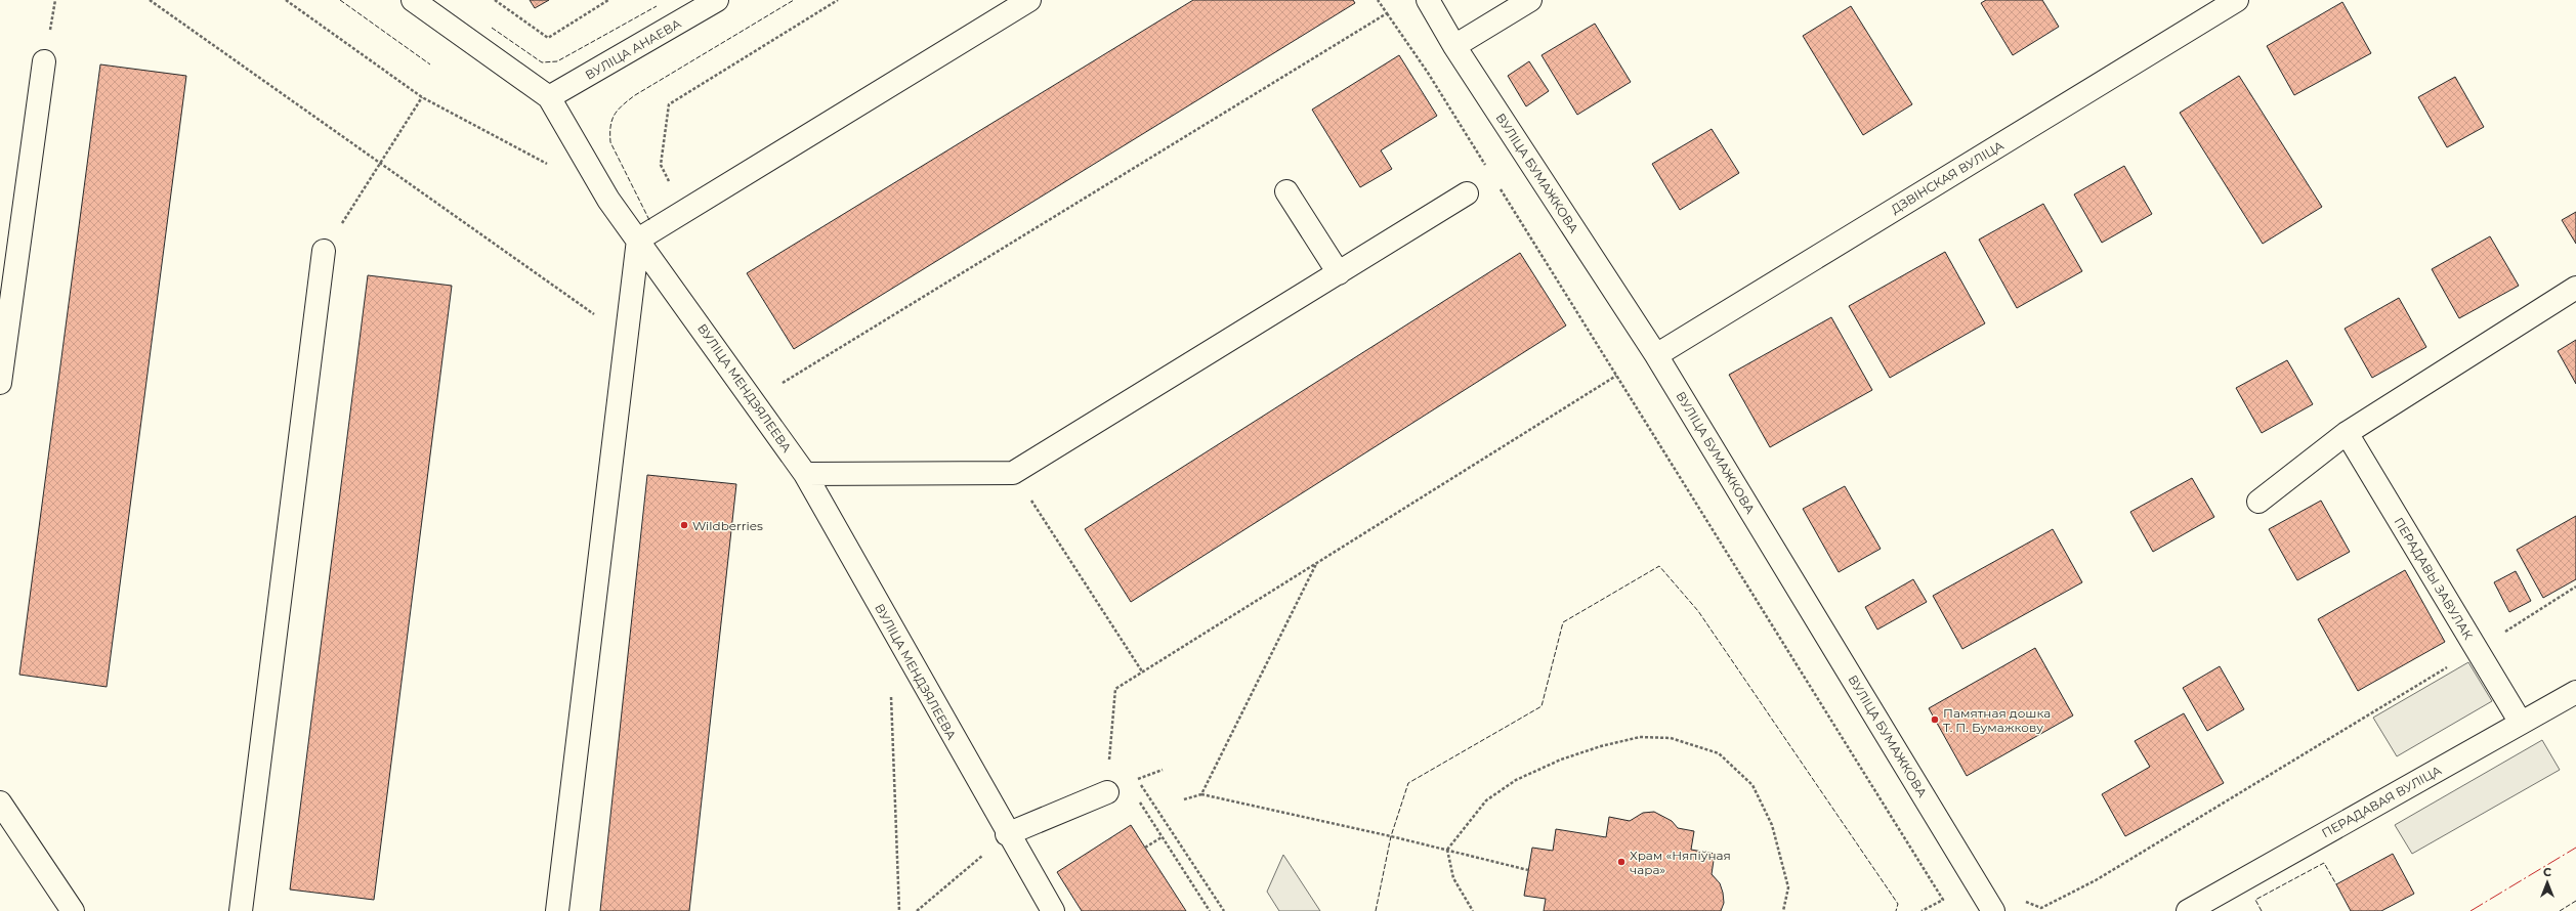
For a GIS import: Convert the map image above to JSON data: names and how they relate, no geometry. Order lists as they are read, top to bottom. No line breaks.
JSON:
{"streets":{"street":["ВУЛІЦА АНАЕВА","ВУЛІЦА БУМАЖКОВА","ДЗВІНСКАЯ ВУЛІЦА","ВУЛІЦА МЕНДЗЯЛЕЕВА","ПЕРАДАВЫ ЗАВУЛАК","ПЕРАДАВАЯ ВУЛІЦА"]},"crossings":[["ВУЛІЦА АНАЕВА","ВУЛІЦА МЕНДЗЯЛЕЕВА"],["ВУЛІЦА БУМАЖКОВА","ДЗВІНСКАЯ ВУЛІЦА"],["ПЕРАДАВЫ ЗАВУЛАК","ПЕРАДАВАЯ ВУЛІЦА"]],"places":["Wildberries","Памятная дошка Т. П. Бумажкову","Храм «Няпіўная чара»"],"north":"top"}
